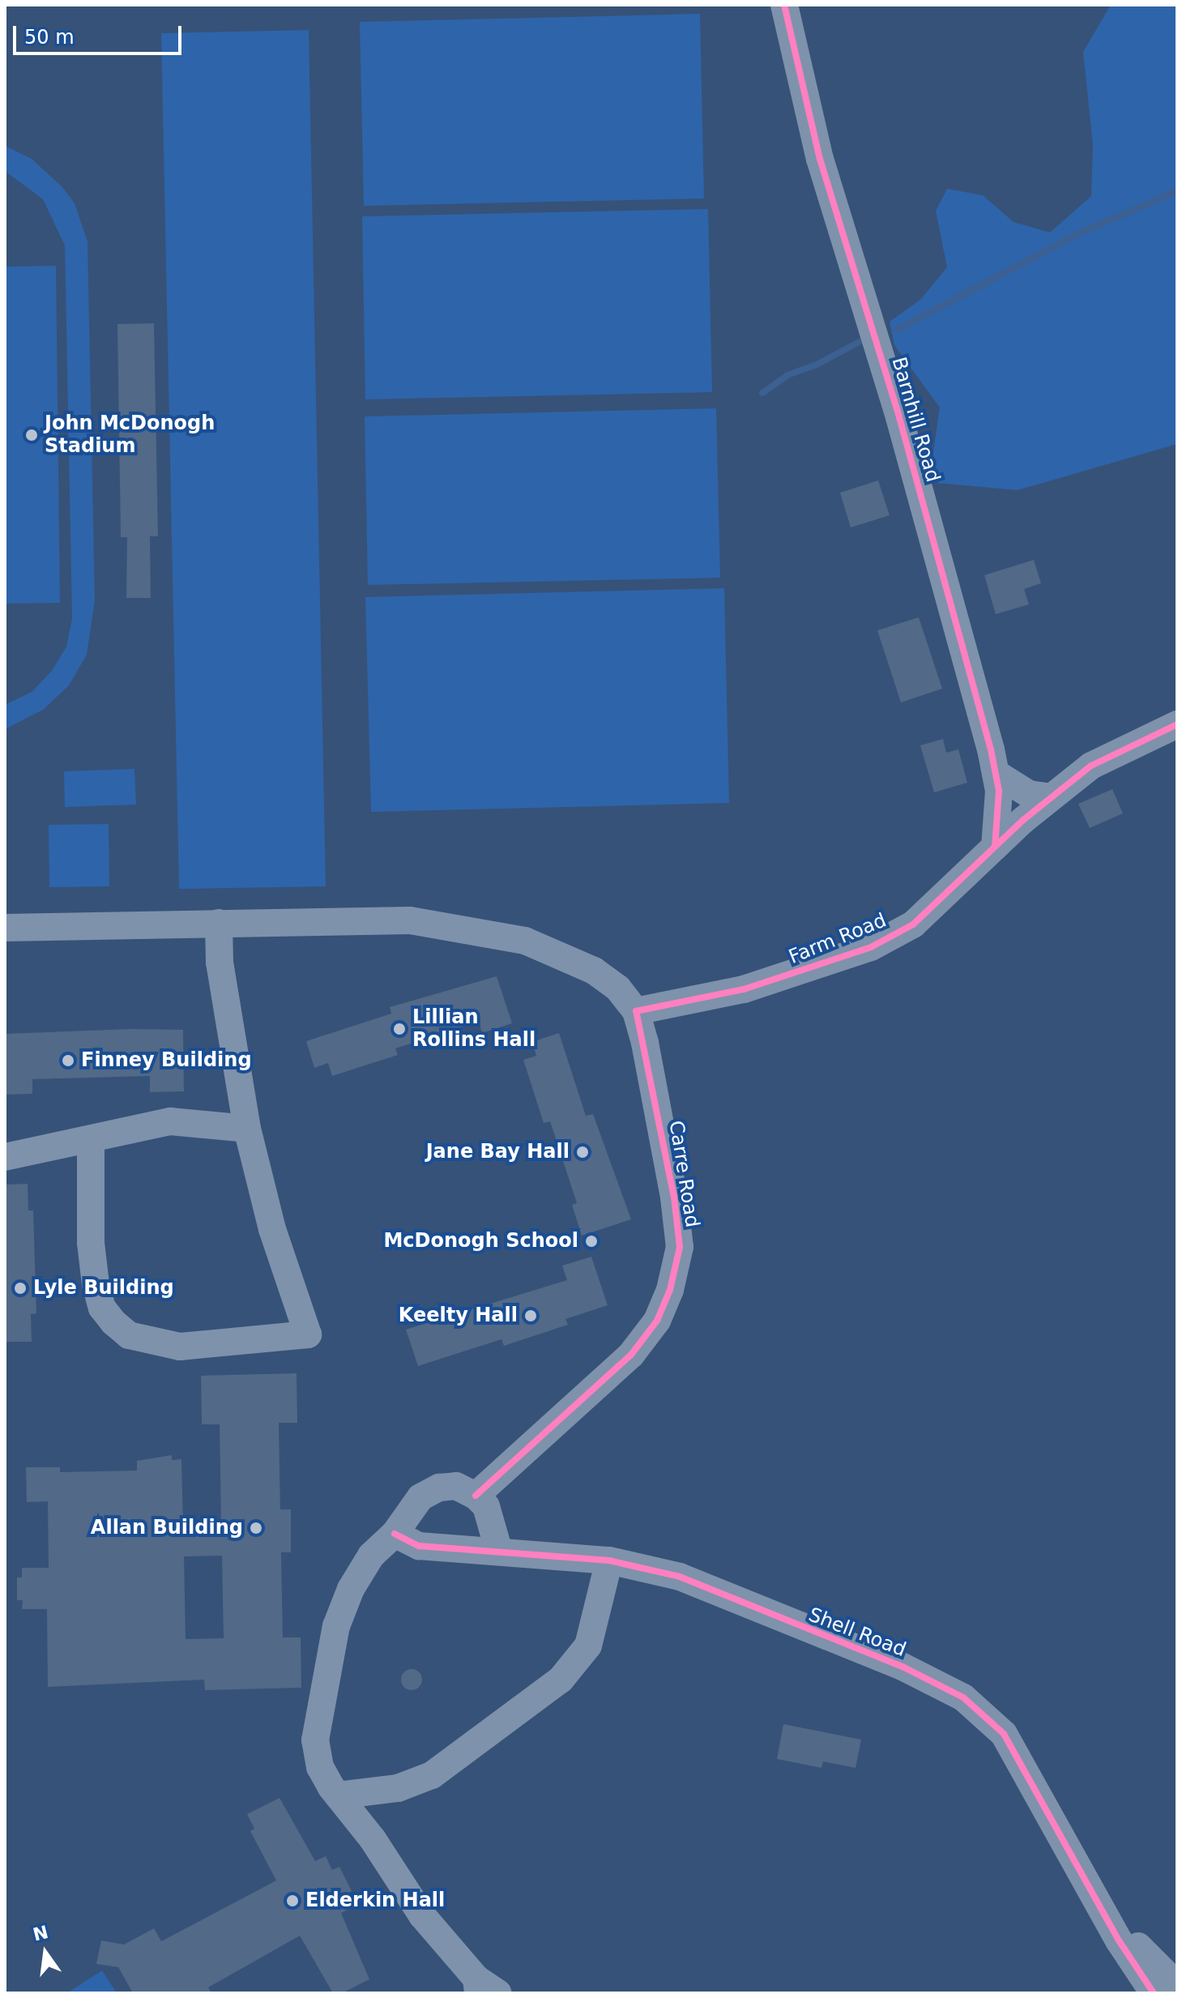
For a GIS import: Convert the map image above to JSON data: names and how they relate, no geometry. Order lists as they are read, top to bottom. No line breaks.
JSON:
{"streets":{"street":["Barnhill Road","Farm Road","Carre Road","Shell Road"]},"crossings":[["Barnhill Road","Farm Road"],["Farm Road","Carre Road"]],"places":["John McDonogh Stadium","Lillian Rollins Hall","Finney Building","Jane Bay Hall","McDonogh School","Lyle Building","Keelty Hall","Allan Building","Elderkin Hall"],"scale_bar":"50 m","north":"top"}
